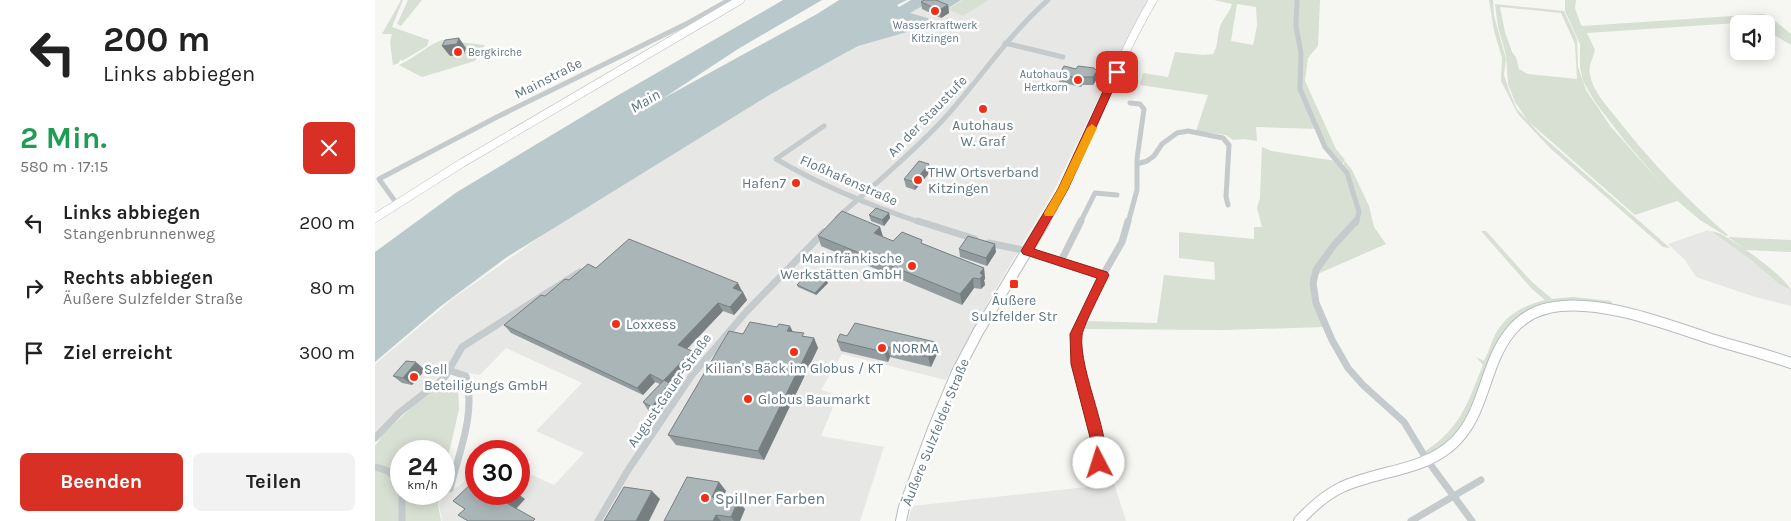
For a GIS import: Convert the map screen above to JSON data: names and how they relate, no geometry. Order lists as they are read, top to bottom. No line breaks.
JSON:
{"streets":{"main road":["Äußere Sulzfelder Straße"],"street":["Mainstraße","An der Staustufe","Floßhafenstraße","August-Gauer-Straße"]},"crossings":[["An der Staustufe","Floßhafenstraße"],["Floßhafenstraße","Äußere Sulzfelder Straße"]],"water":["Main"],"places":{"other":["Wasserkraftwerk Kitzingen","Bergkirche","Autohaus Hertkorn","Autohaus W. Graf","THW Ortsverband Kitzingen","Hafen7","Mainfränkische Werkstätten GmbH","Loxxess","NORMA","Kilian's Bäck im Globus / KT","Sell Beteiligungs GmbH","Globus Baumarkt","Spillner Farben"],"transit":["Äußere Sulzfelder Str"]},"page":{"turn":["200 m","Links abbiegen"],"heading":["2 Min.","580 m · 17:15"],"list":[{"name":"Links abbiegen","note":"Stangenbrunnenweg","value":"200 m"},{"name":"Rechts abbiegen","note":"Äußere Sulzfelder Straße","value":"80 m"},{"name":"Ziel erreicht","value":"300 m"}],"speed":"24 km/h","limit":"30","buttons":["Beenden","Teilen"]}}
